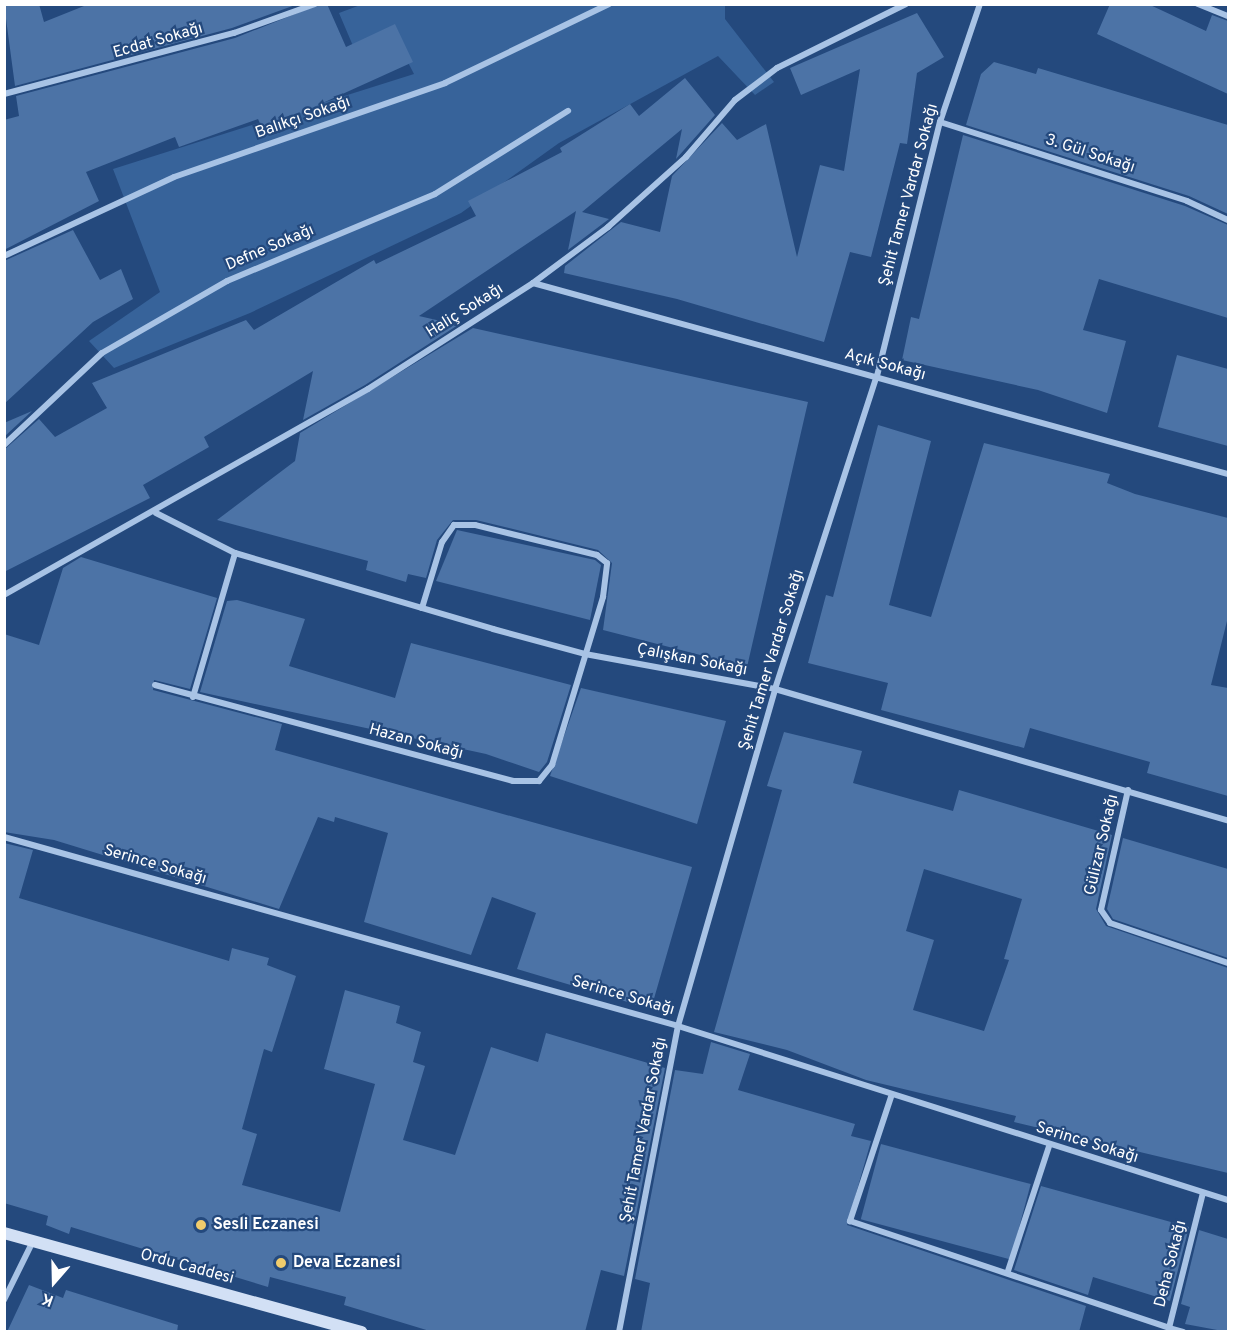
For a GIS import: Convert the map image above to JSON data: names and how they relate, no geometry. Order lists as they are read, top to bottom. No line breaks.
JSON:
{"streets":{"main road":["Ordu Caddesi"],"street":["Ecdat Sokağı","Balıkçı Sokağı","3. Gül Sokağı","Şehit Tamer Vardar Sokağı","Defne Sokağı","Haliç Sokağı","Açık Sokağı","Çalışkan Sokağı","Hazan Sokağı","Gülizar Sokağı","Serince Sokağı","Deha Sokağı"]},"crossings":[["3. Gül Sokağı","Şehit Tamer Vardar Sokağı"],["Şehit Tamer Vardar Sokağı","Açık Sokağı"],["Şehit Tamer Vardar Sokağı","Çalışkan Sokağı"],["Şehit Tamer Vardar Sokağı","Serince Sokağı"],["Haliç Sokağı","Açık Sokağı"],["Haliç Sokağı","Çalışkan Sokağı"],["Çalışkan Sokağı","Hazan Sokağı"],["Çalışkan Sokağı","Gülizar Sokağı"],["Serince Sokağı","Deha Sokağı"]],"places":["Sesli Eczanesi","Deva Eczanesi"],"north":"bottom"}
